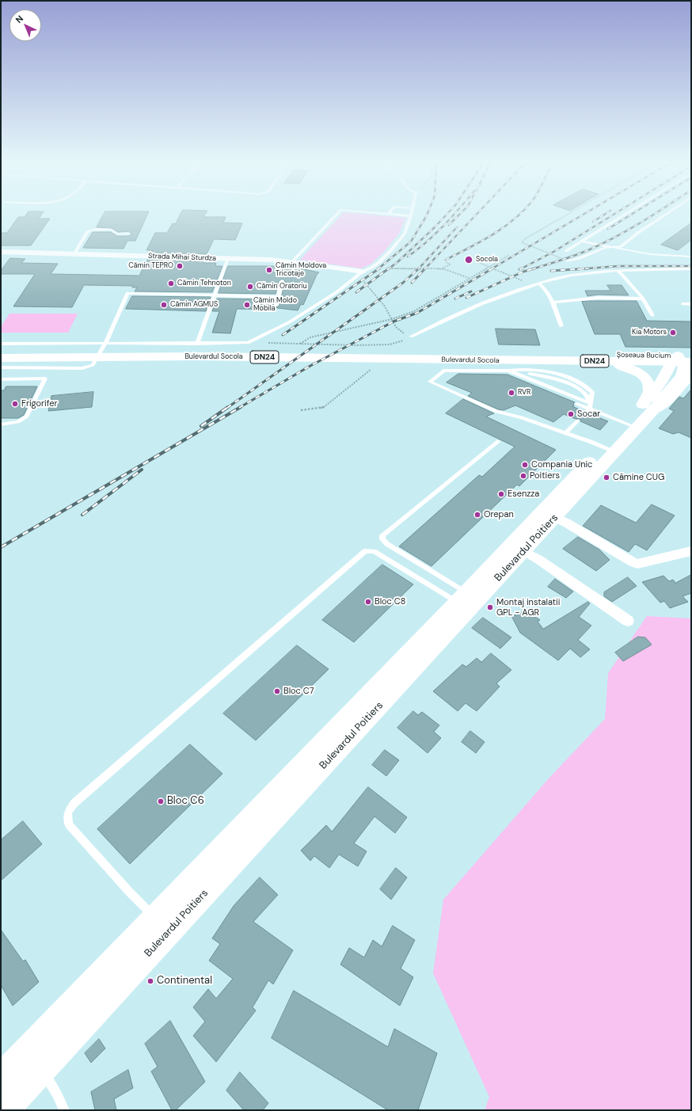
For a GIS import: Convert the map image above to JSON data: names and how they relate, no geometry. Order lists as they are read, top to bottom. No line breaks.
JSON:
{"streets":{"main road":["Șoseaua Bucium","Bulevardul Socola","DN24","Bulevardul Poitiers"],"street":["Strada Mihai Sturdza"]},"crossings":[["Șoseaua Bucium","Bulevardul Socola"],["Șoseaua Bucium","Bulevardul Poitiers"]],"places":["Socola","Cămin TEPRO","Cămin Moldova Tricotaje","Cămin Tehnoton","Cămin Oratoriu","Cămin AGMUS","Cămin Moldo Mobila","Kia Motors","RVR","Frigorifer","Socar","Compania Unic","Poitiers","Cămine CUG","Esenzza","Orepan","Bloc C8","Montaj instalatii GPL - AGR","Bloc C7","Bloc C6","Continental"],"north":"top left"}
